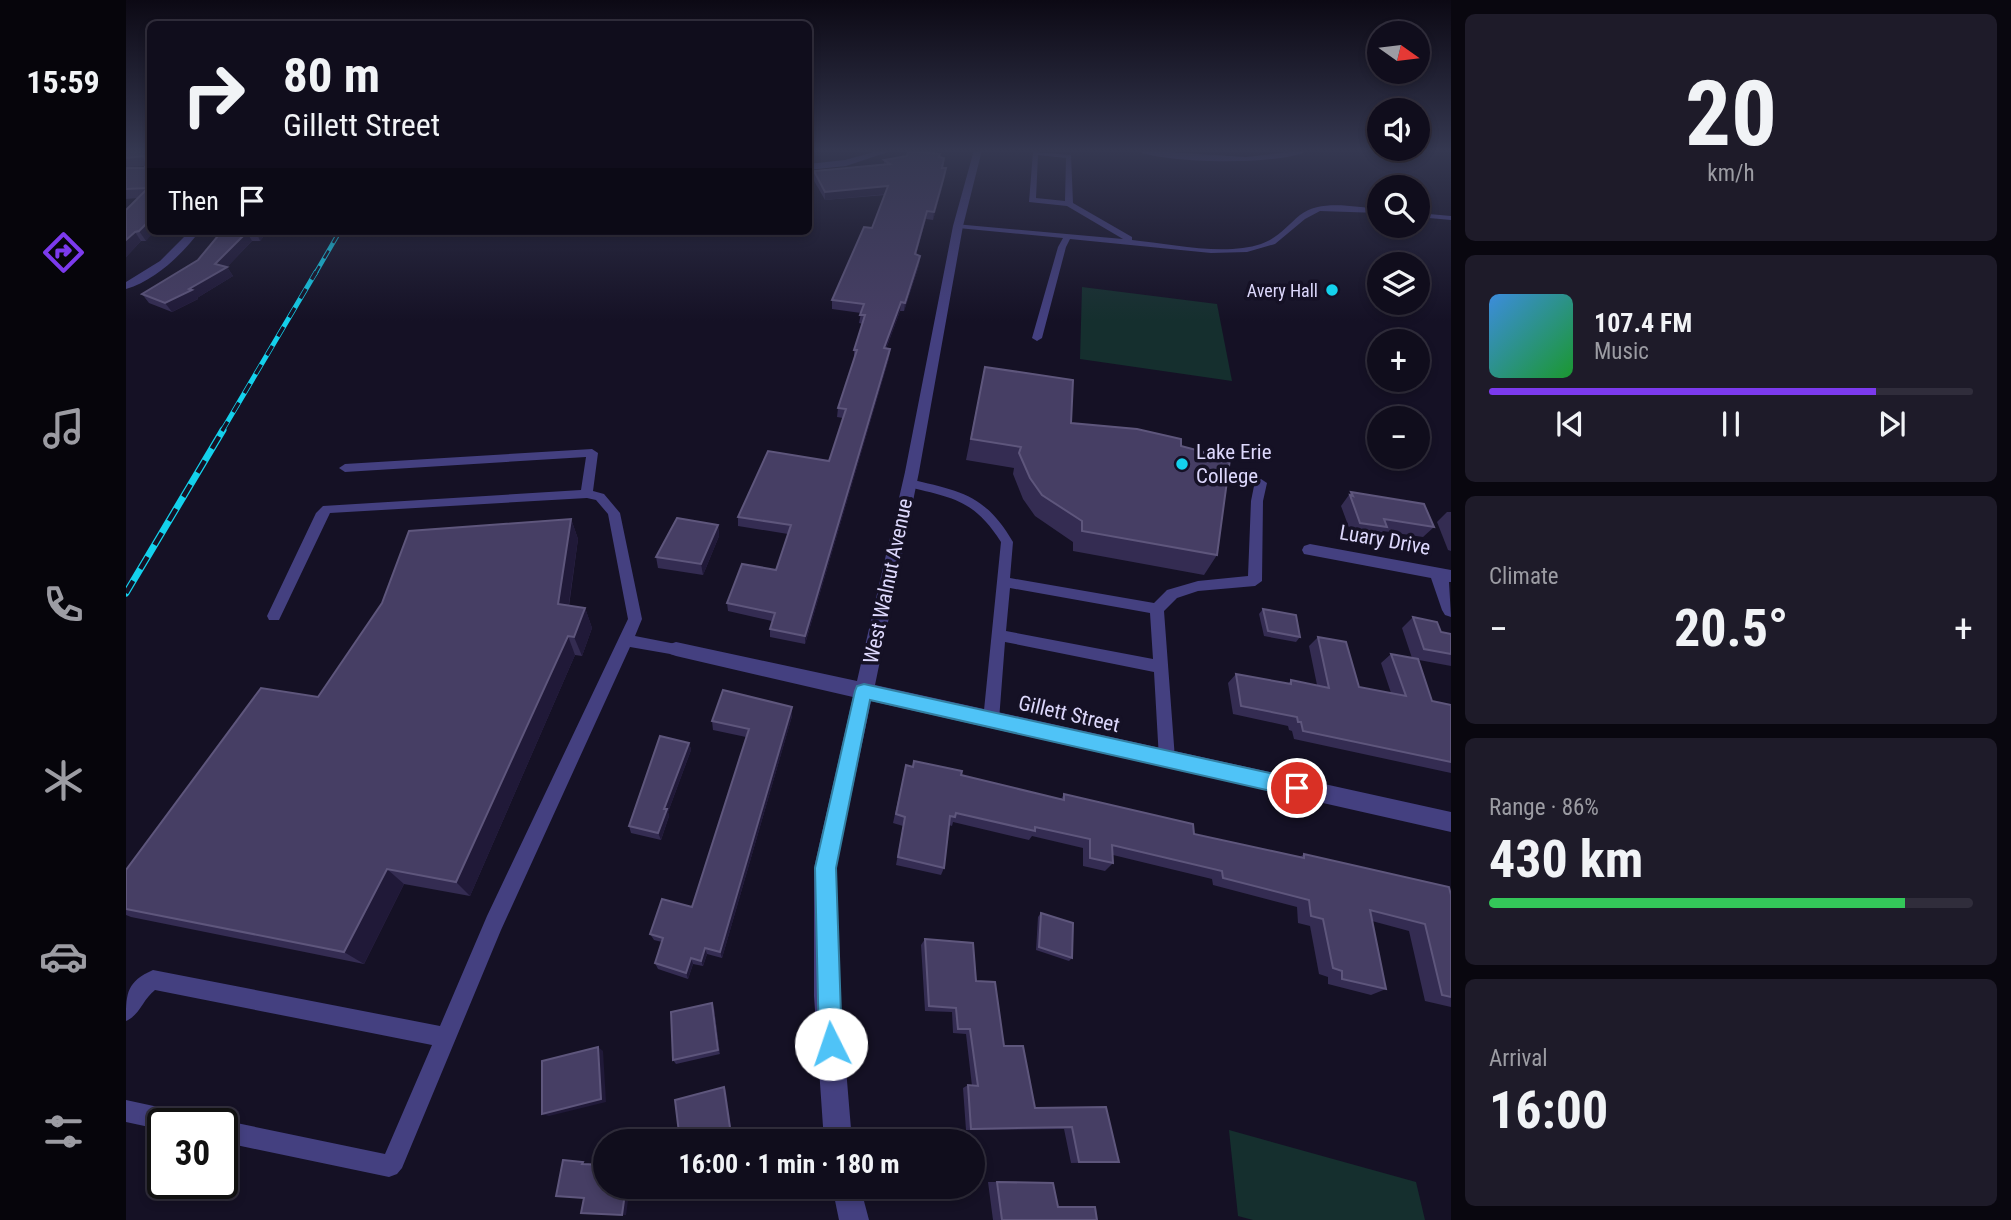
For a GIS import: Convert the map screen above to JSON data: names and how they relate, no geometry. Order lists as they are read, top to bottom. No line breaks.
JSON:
{"streets":{"street":["Luary Drive","West Walnut Avenue","Gillett Street"]},"crossings":[["West Walnut Avenue","Gillett Street"]],"places":["Avery Hall","Lake Erie College"],"north":"right","page":{"tabs":"15:59","tile":[["20","km/h"],"Climate",["Range · 86%","430 km"],["Arrival","16:00"]],"map_buttons":["+","−"],"turn":["80 m","Gillett Street"],"then":"Then","song":["107.4 FM","Music"],"heat":["−","20.5°","+"],"limit":"30","trip":"16:00 · 1 min · 180 m"}}
